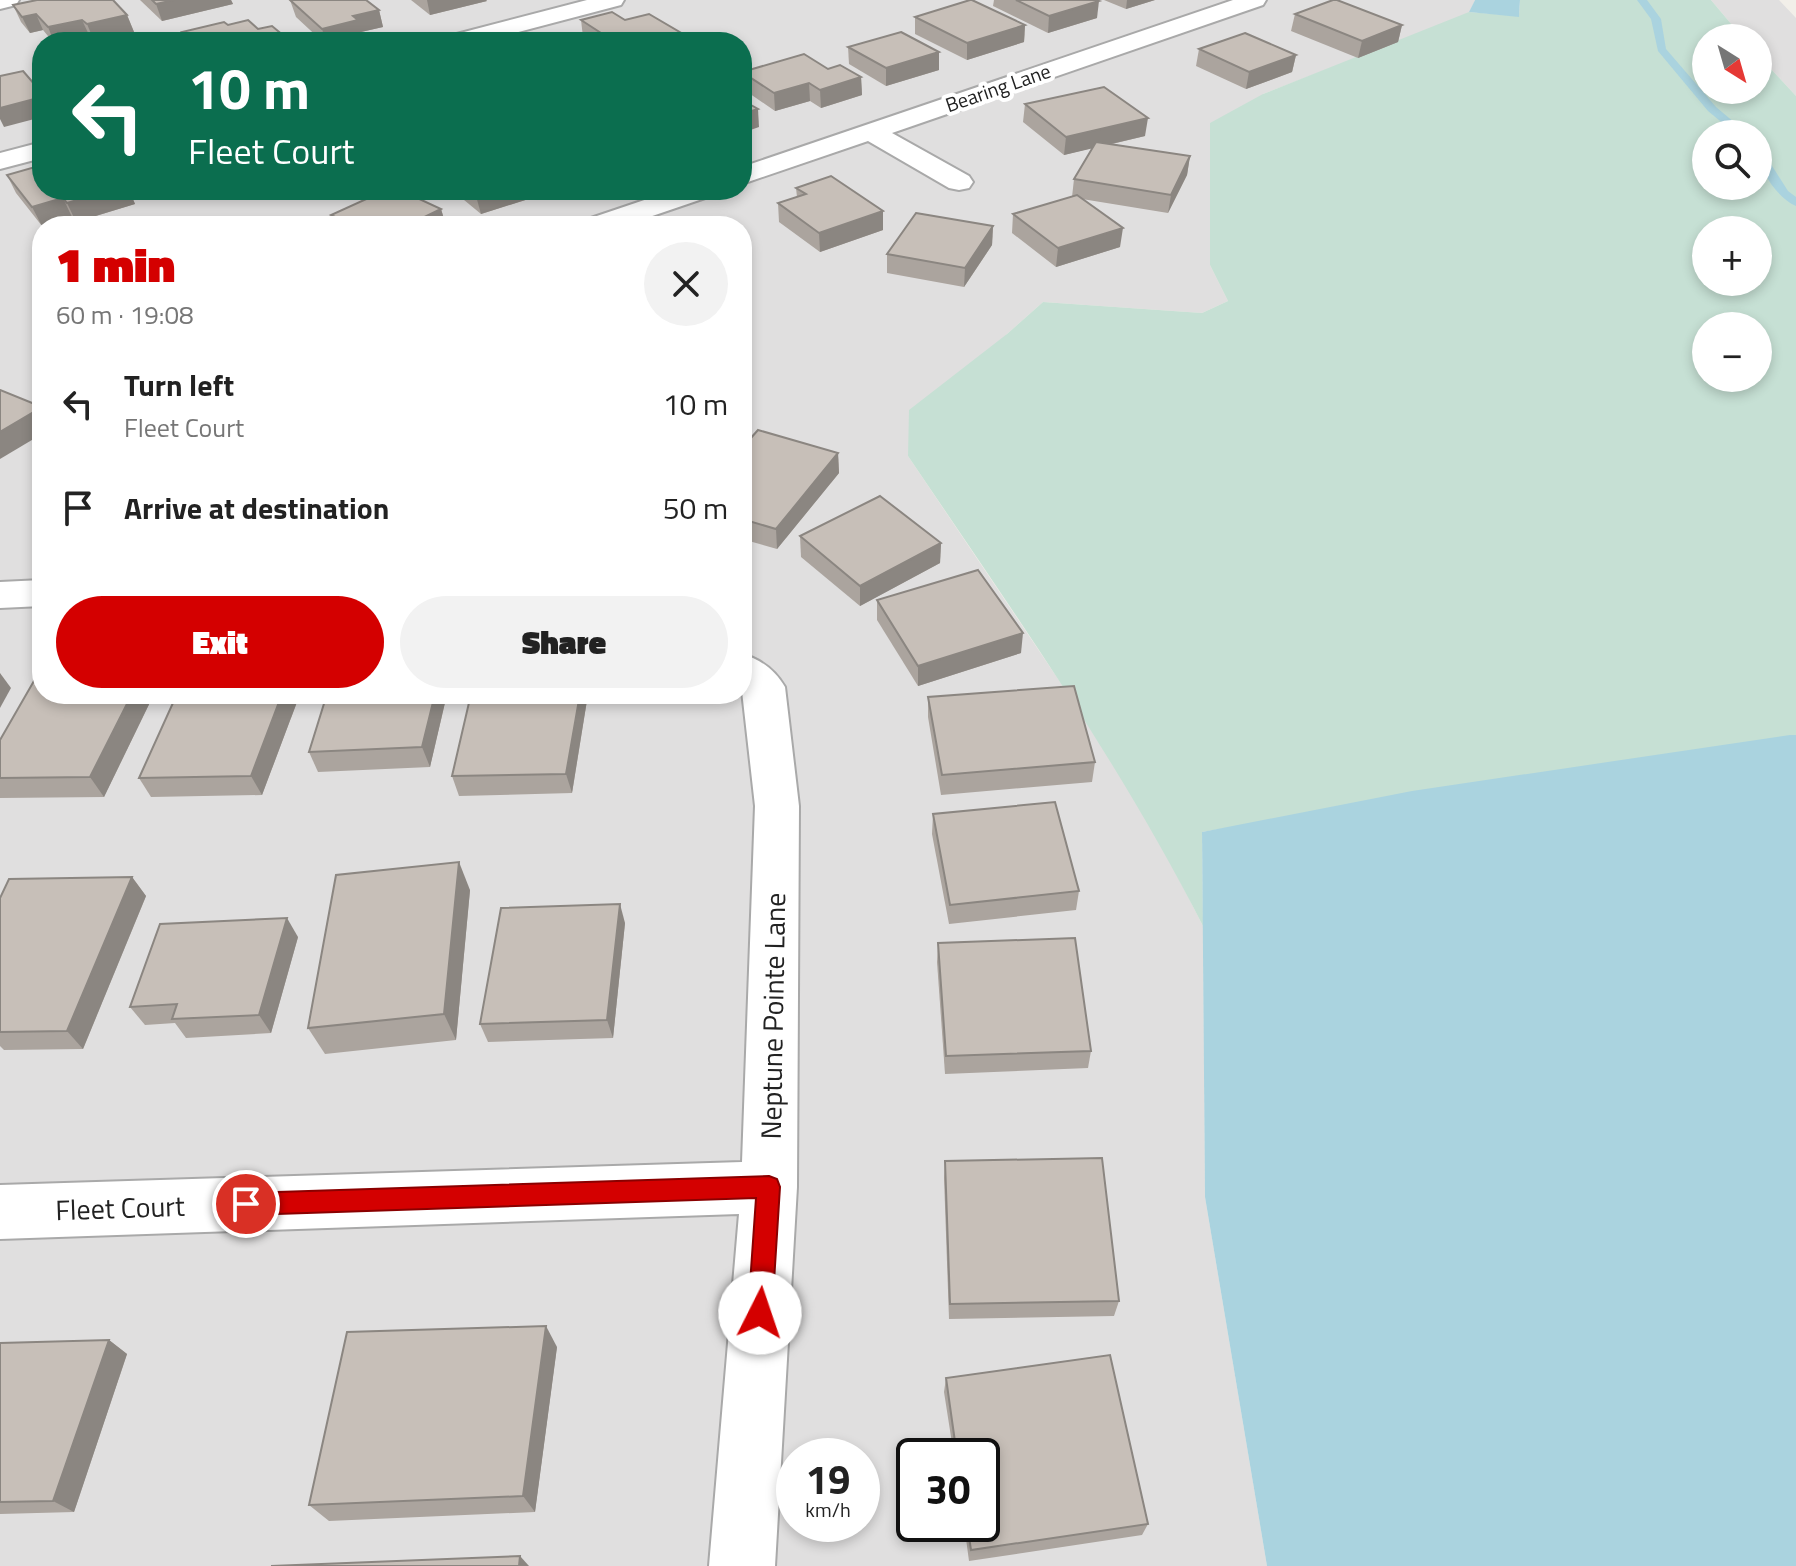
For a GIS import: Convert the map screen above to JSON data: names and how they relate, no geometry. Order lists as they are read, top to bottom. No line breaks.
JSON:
{"streets":{"street":["Bearing Lane","Neptune Pointe Lane","Fleet Court"]},"crossings":[["Neptune Pointe Lane","Fleet Court"]],"north":"bottom right","page":{"map_buttons":["+","−"],"turn":["10 m","Fleet Court"],"heading":["1 min","60 m · 19:08"],"list":[{"name":"Turn left","note":"Fleet Court","value":"10 m"},{"name":"Arrive at destination","value":"50 m"}],"buttons":["Exit","Share"],"speed":"19 km/h","limit":"30"}}
